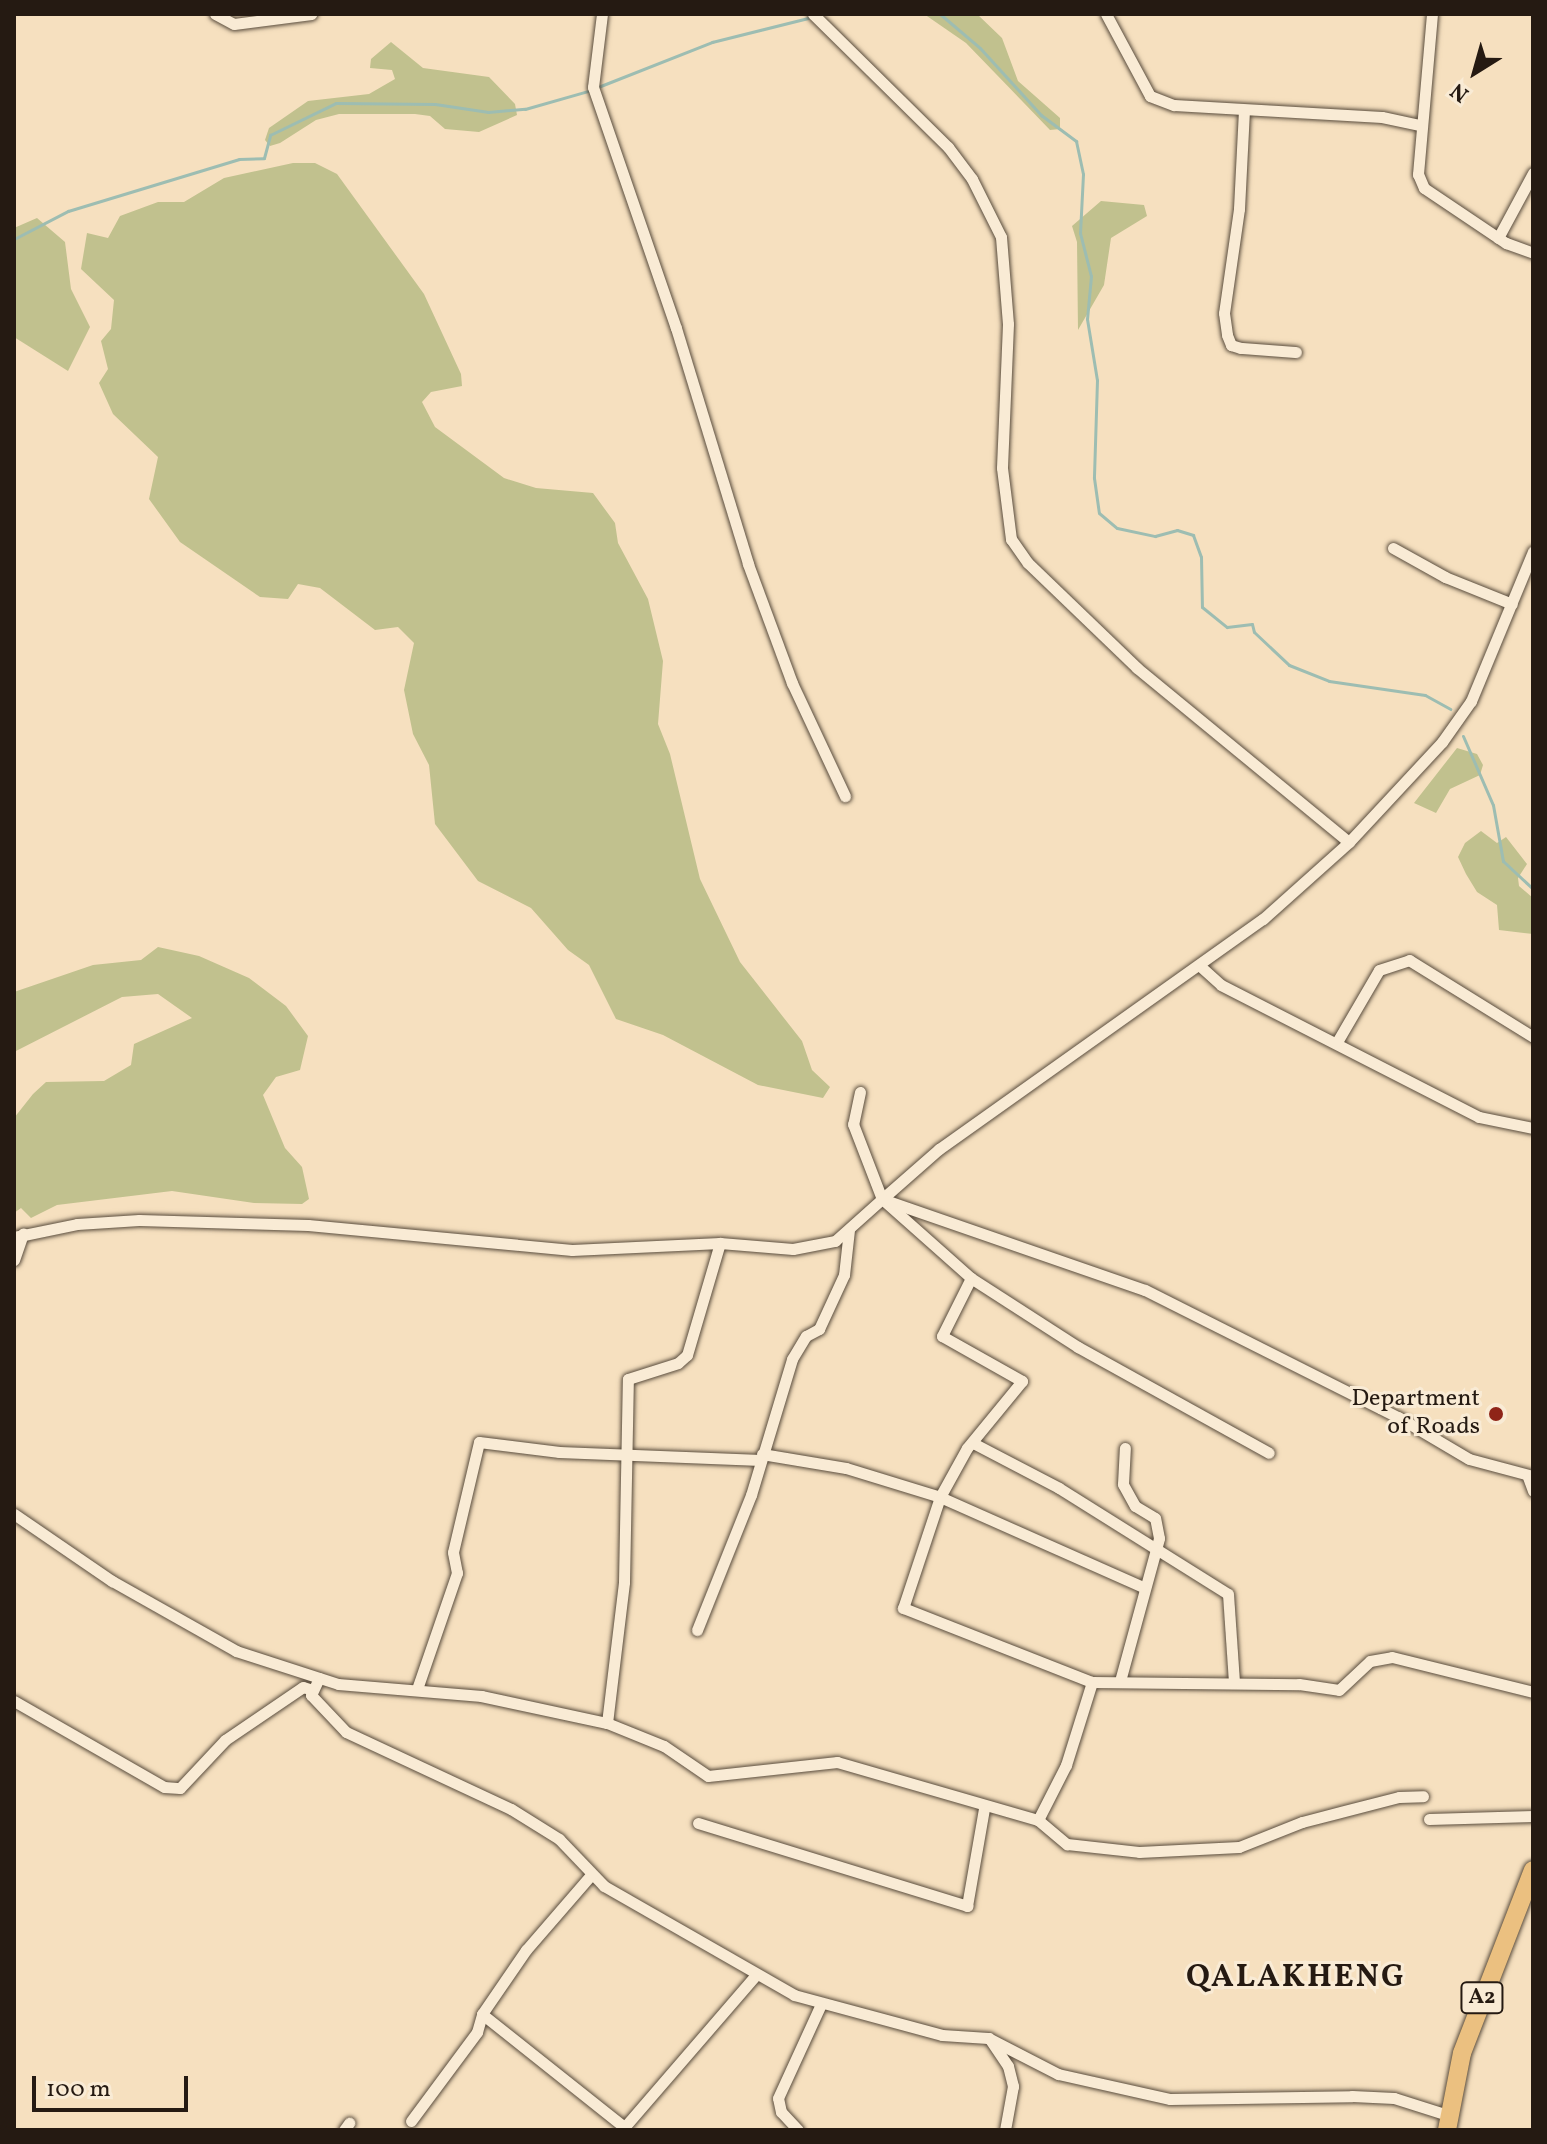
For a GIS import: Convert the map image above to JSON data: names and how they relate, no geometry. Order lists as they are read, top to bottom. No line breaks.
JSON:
{"streets":{"main road":["A2"]},"districts":["QALAKHENG"],"places":["Department of Roads"],"scale_bar":"100 m","north":"bottom left"}
